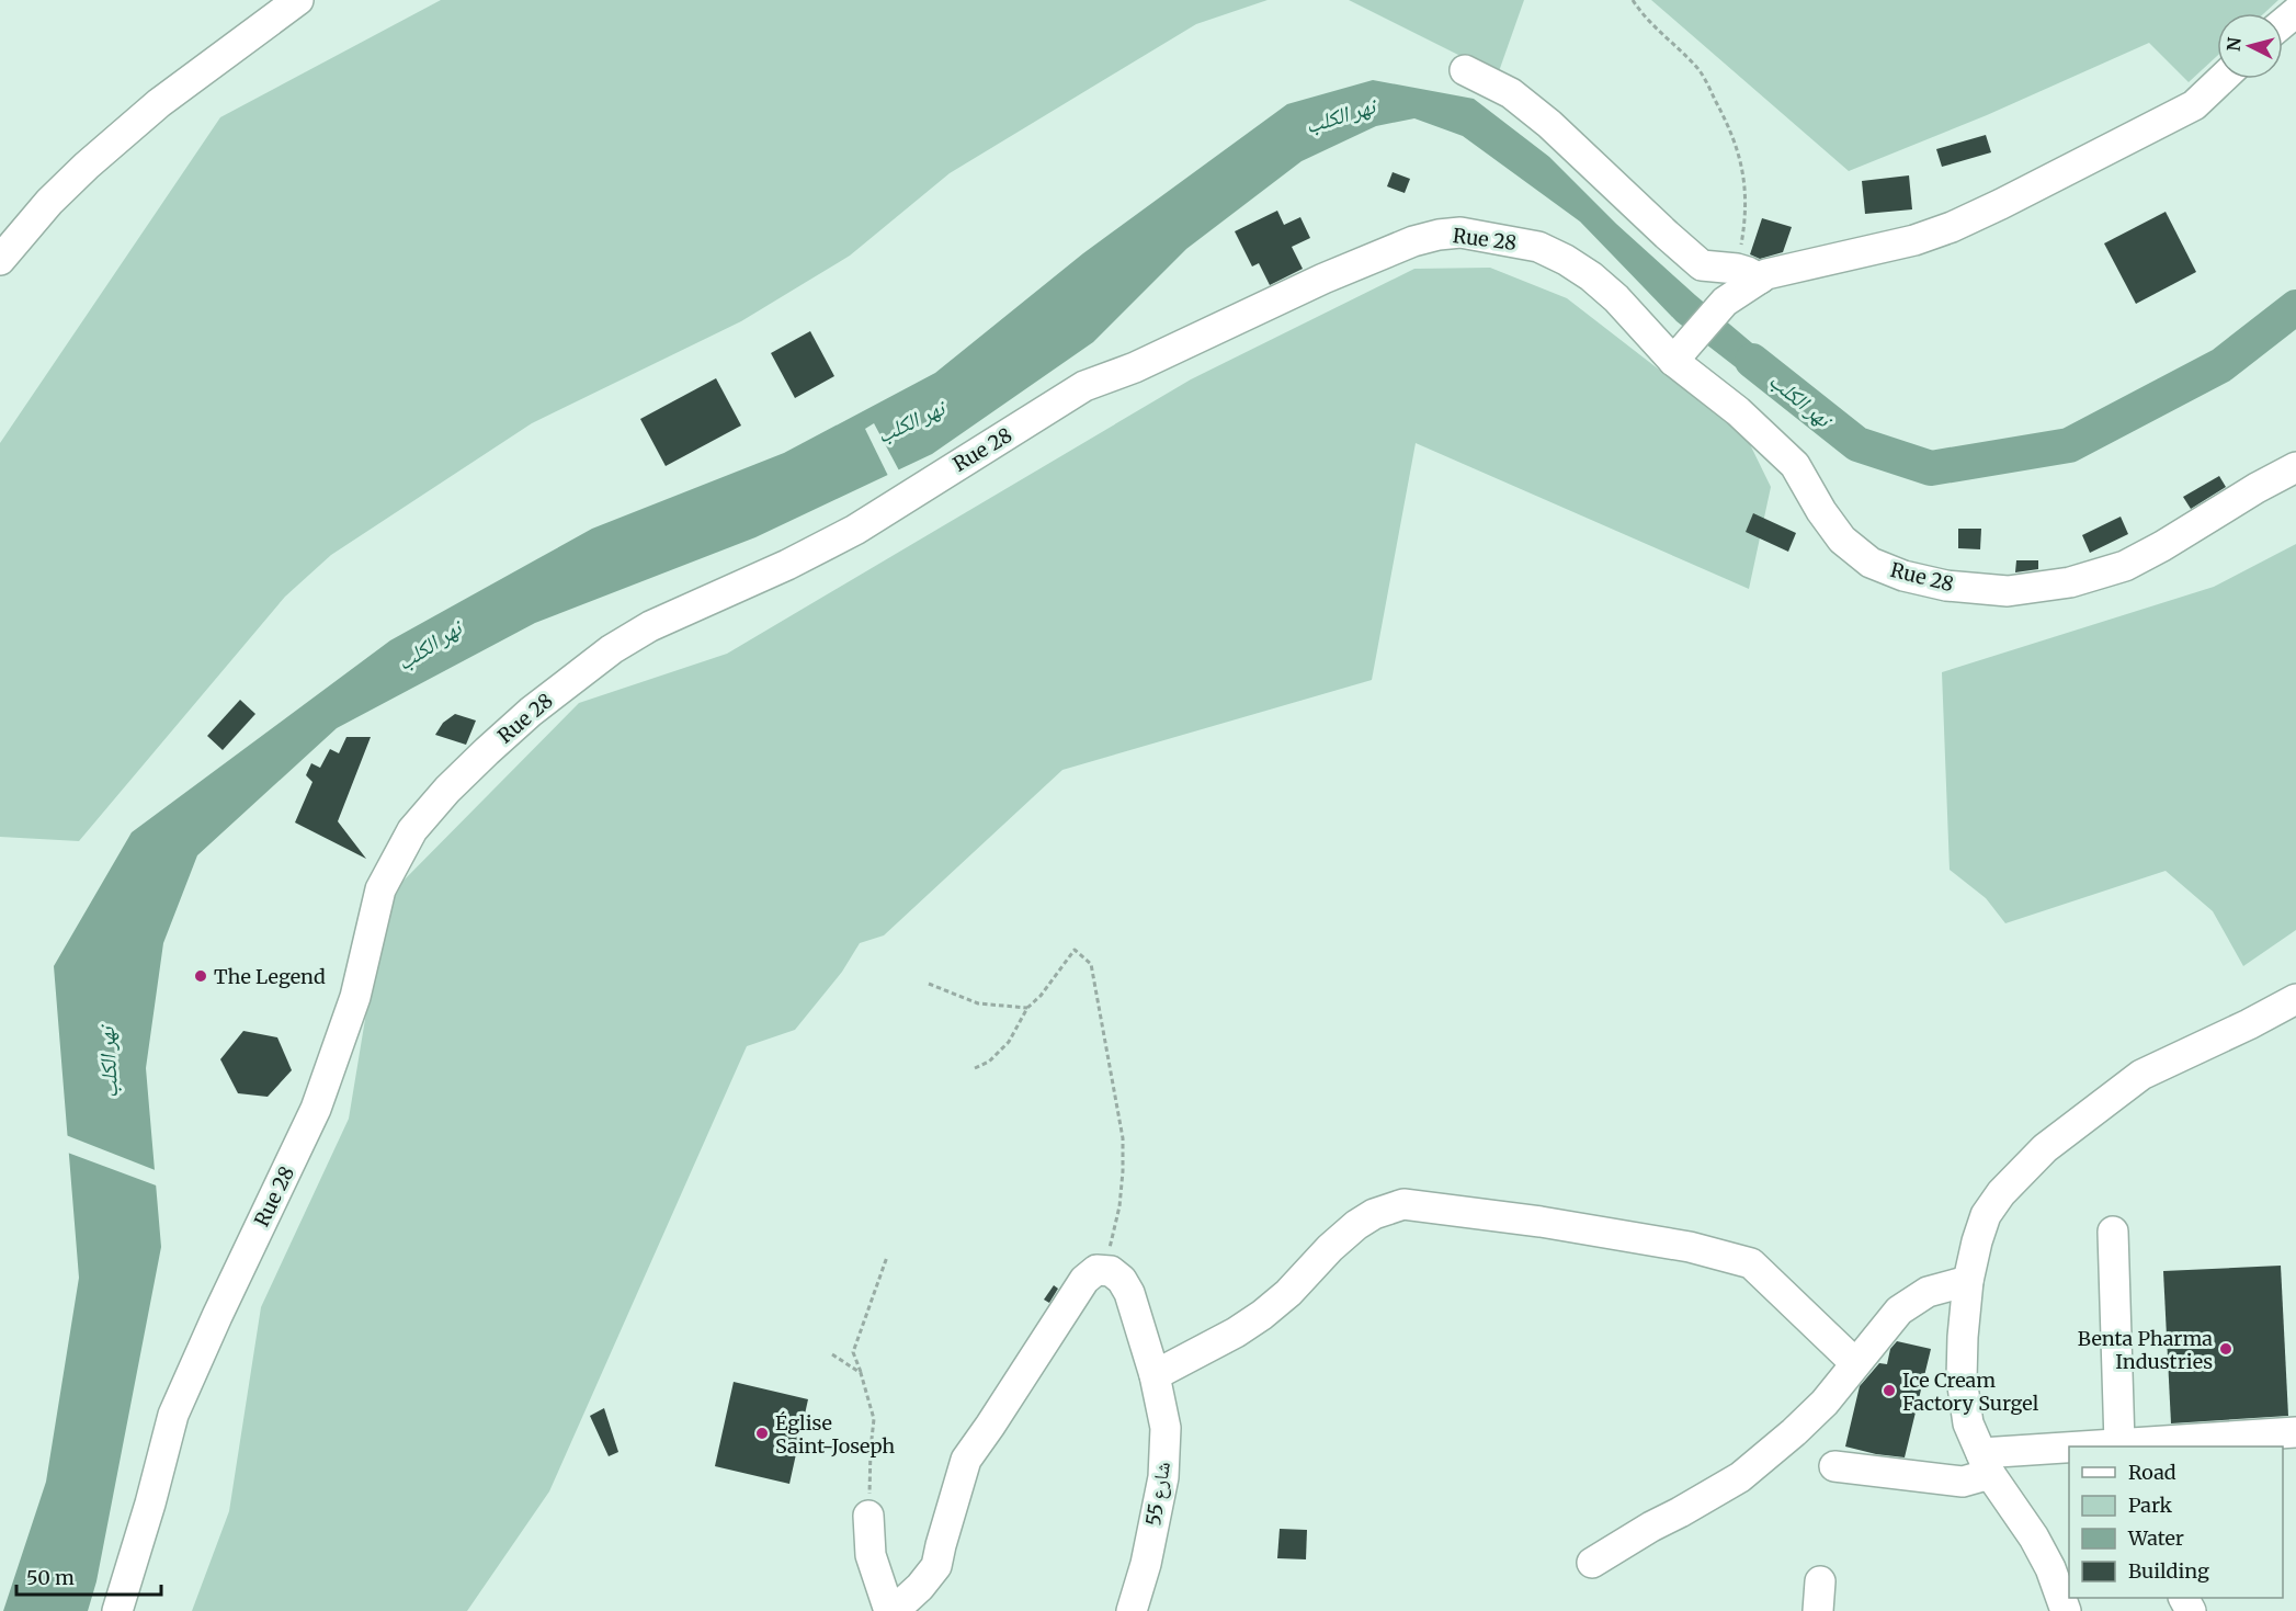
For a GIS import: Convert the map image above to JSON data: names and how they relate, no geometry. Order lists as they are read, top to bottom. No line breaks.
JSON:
{"streets":{"street":["Rue 28","شارع 55"]},"water":["نهر الكلب"],"places":["The Legend","Benta Pharma Industries","Ice Cream Factory Surgel","Église Saint-Joseph"],"legend":["Road","Park","Water","Building"],"scale_bar":"50 m","north":"left"}
